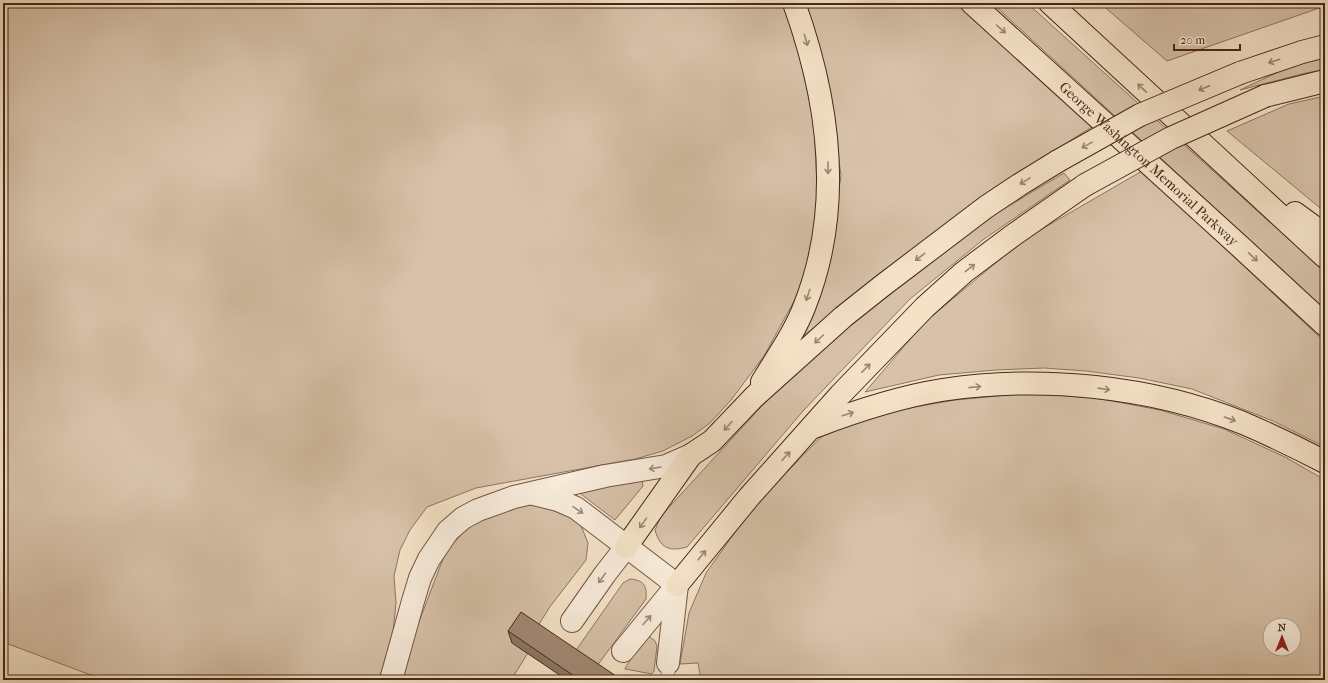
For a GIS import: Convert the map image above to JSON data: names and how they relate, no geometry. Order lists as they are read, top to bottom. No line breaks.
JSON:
{"streets":{"highway":["George Washington Memorial Parkway"]},"scale_bar":"20 m","north":"top"}
